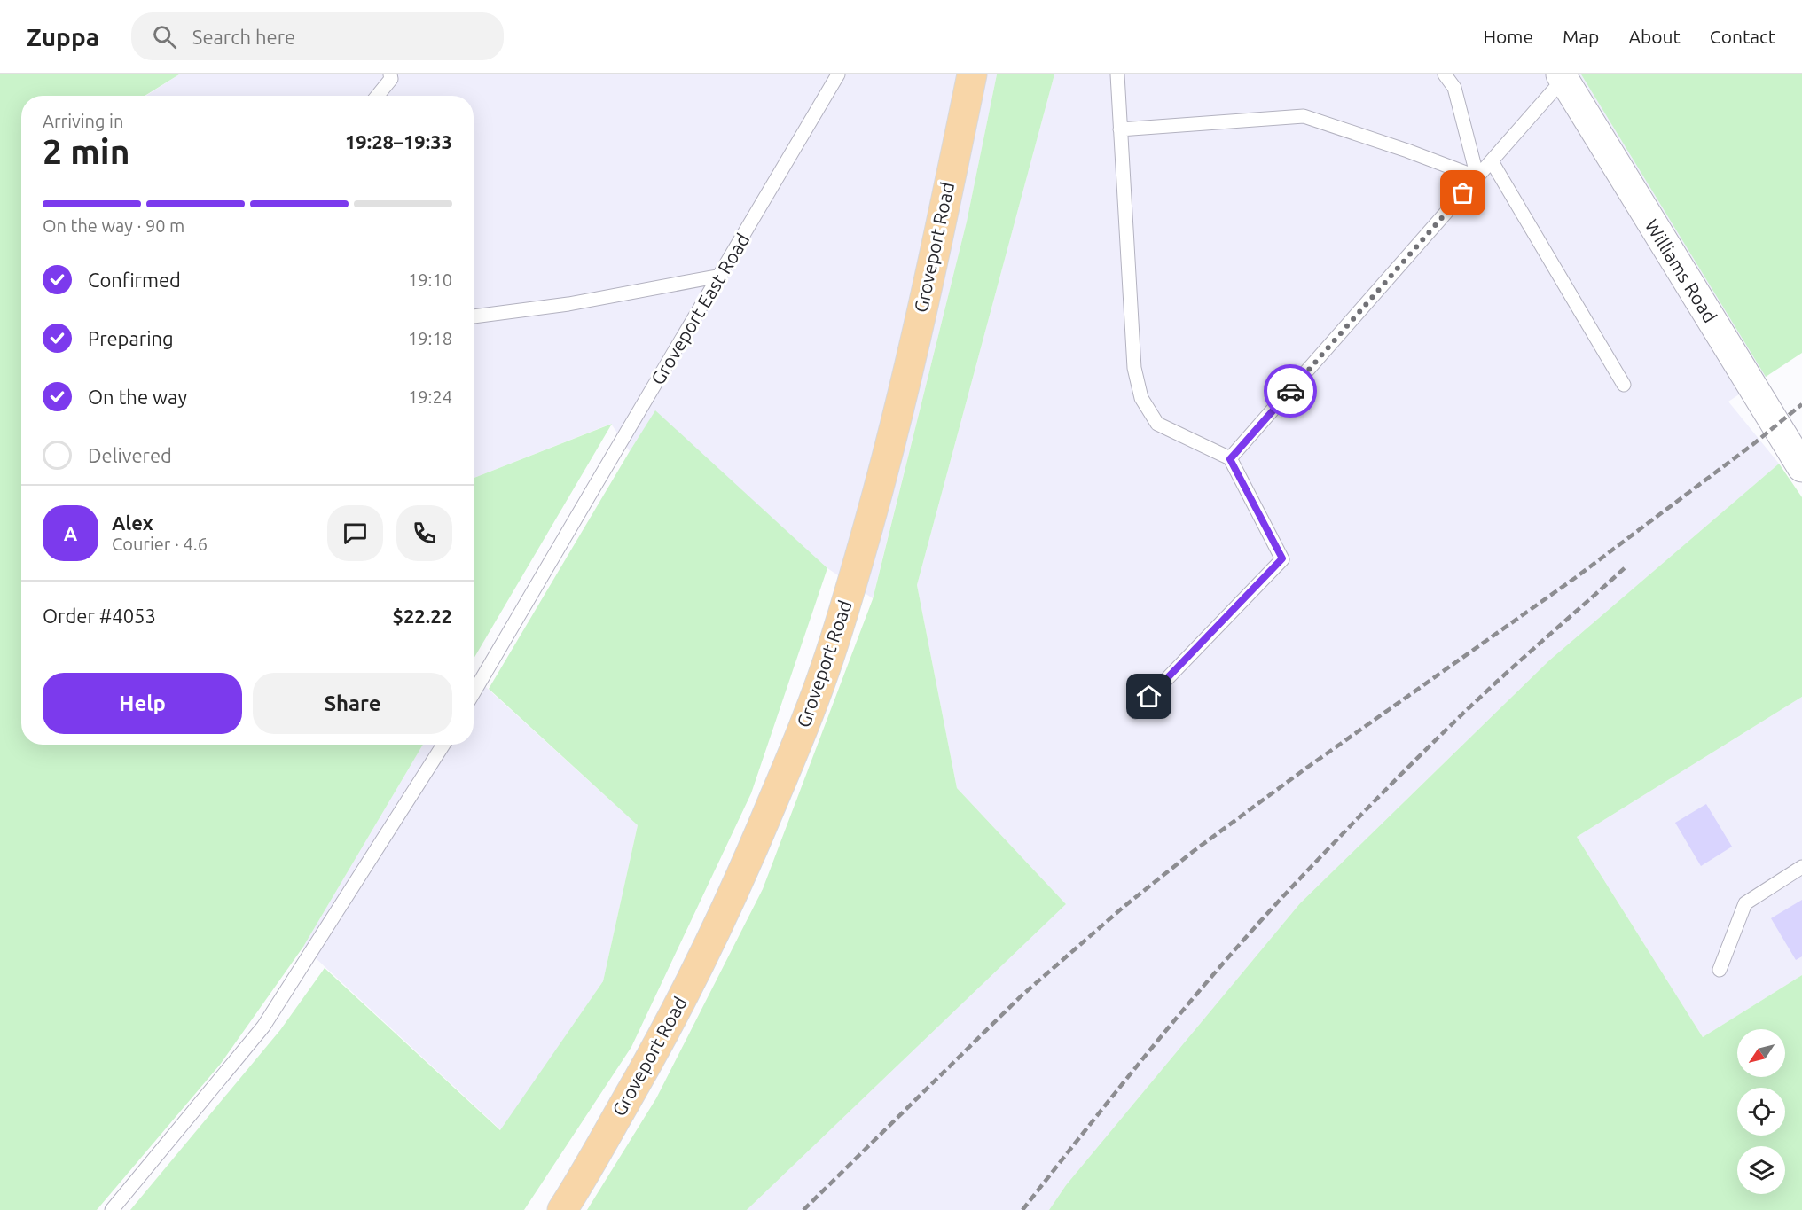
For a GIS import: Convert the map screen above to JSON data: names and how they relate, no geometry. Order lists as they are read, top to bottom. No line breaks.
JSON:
{"streets":{"main road":["Groveport Road","Williams Road"],"lane":["Groveport East Road"]},"north":"bottom left","page":{"header":"Zuppa","search":"Search here","nav":["Home","Map","About","Contact"],"heading":["2 min","Arriving in","19:28–19:33"],"panel":["Alex","Courier · 4.6","Order #4053","$22.22"],"bar":"On the way · 90 m","list":[["Confirmed","19:10"],["Preparing","19:18"],["On the way","19:24"],"Delivered"],"round":"A","buttons":["Help","Share"]}}
